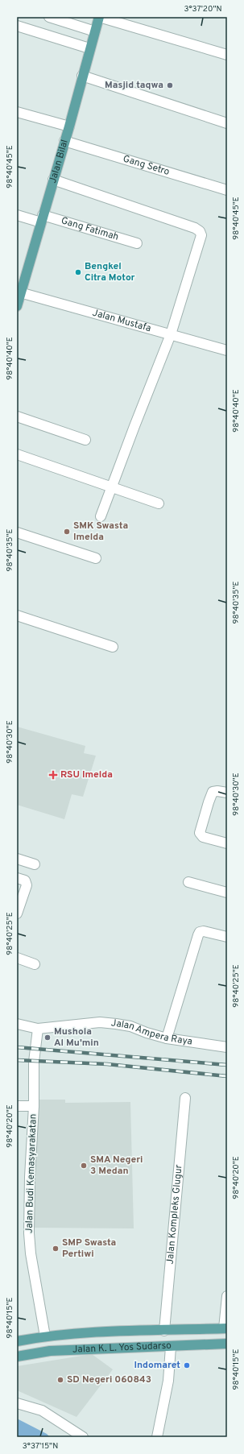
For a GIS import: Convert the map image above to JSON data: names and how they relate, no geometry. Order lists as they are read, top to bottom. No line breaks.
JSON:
{"streets":{"main road":["Jalan Bilal","Jalan K. L. Yos Sudarso"],"street":["Gang Setro","Gang Fatimah","Jalan Mustafa","Jalan Ampera Raya","Jalan Budi Kemasyarakatan","Jalan Kompleks Glugur"]},"crossings":[["Jalan Bilal","Gang Setro"],["Jalan Bilal","Gang Fatimah"],["Jalan Bilal","Jalan Mustafa"],["Jalan Ampera Raya","Jalan Budi Kemasyarakatan"],["Jalan Budi Kemasyarakatan","Jalan K. L. Yos Sudarso"],["Jalan Kompleks Glugur","Jalan K. L. Yos Sudarso"]],"places":{"other":["Masjid taqwa","Bengkel Citra Motor","SMK Swasta Imelda","Mushola Al Mu'min","SMA Negeri 3 Medan","SMP Swasta Pertiwi","Indomaret","SD Negeri 060843"],"health":["RSU Imelda"]},"coordinates":["3°37'20\"N","98°40'45\"E","98°40'40\"E","98°40'35\"E","98°40'30\"E","98°40'25\"E","98°40'20\"E","98°40'15\"E","3°37'15\"N"]}
